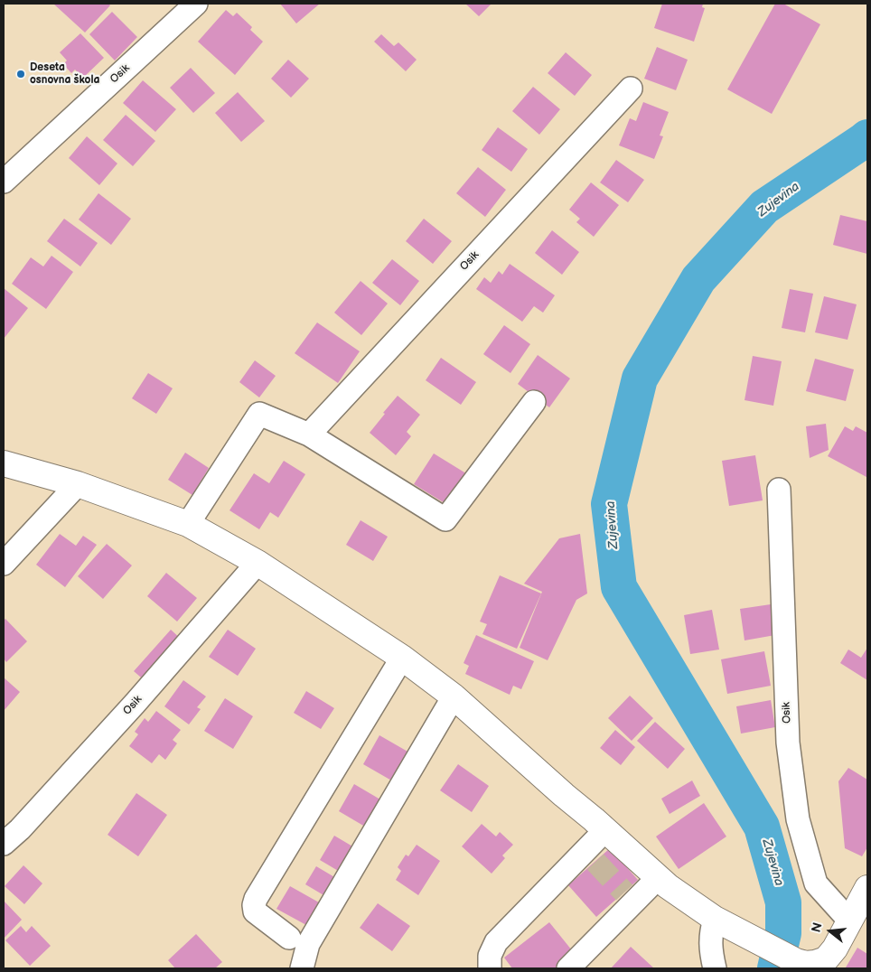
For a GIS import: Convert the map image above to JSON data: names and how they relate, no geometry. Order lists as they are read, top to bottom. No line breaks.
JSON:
{"streets":{"street":["Osik"]},"water":["Zujevina"],"places":["Deseta osnovna škola"],"north":"left"}
